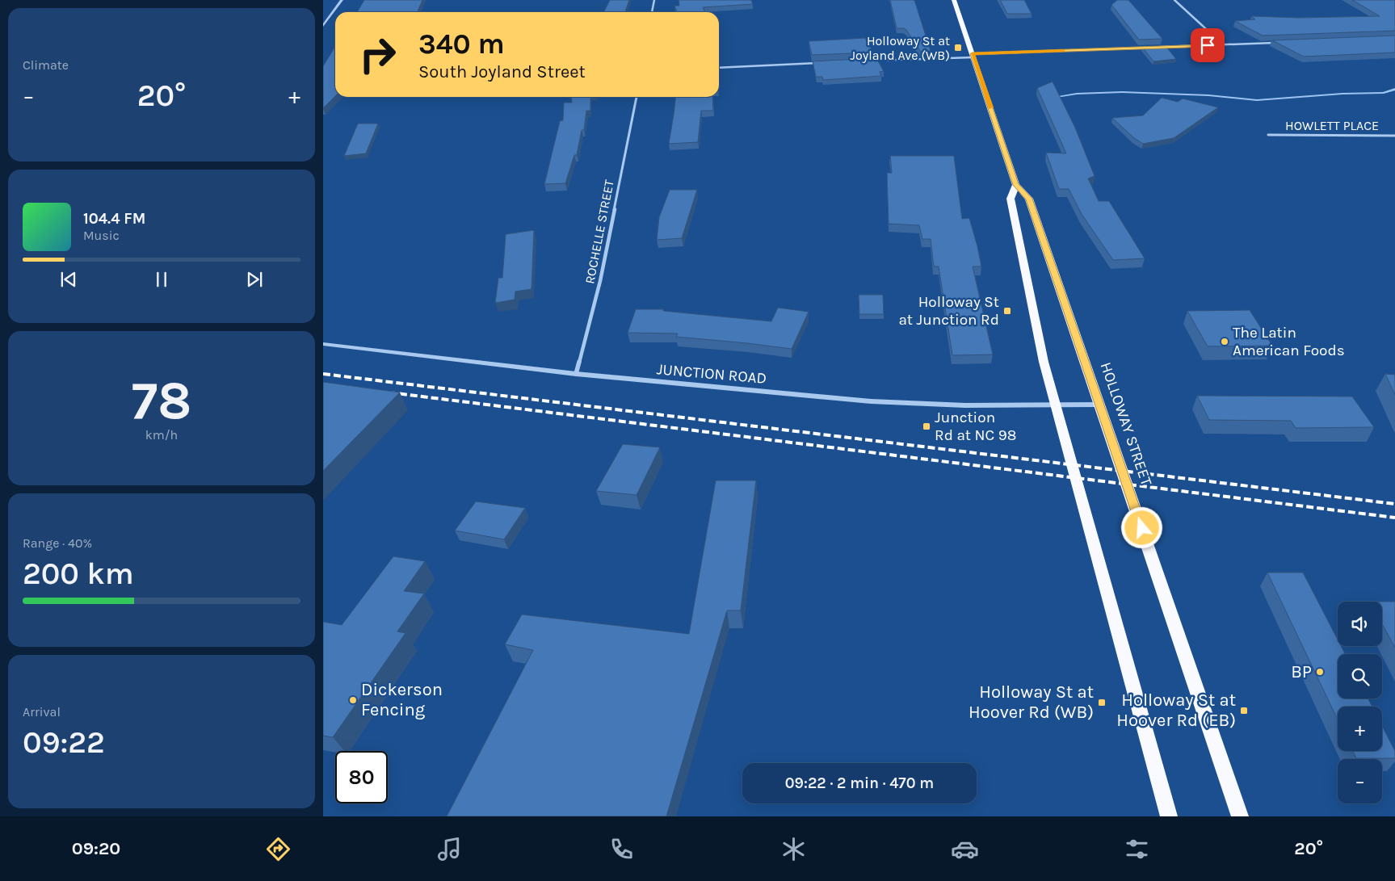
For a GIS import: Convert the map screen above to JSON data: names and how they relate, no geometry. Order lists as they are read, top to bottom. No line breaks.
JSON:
{"streets":{"highway":["HOLLOWAY STREET"],"street":["HOWLETT PLACE","ROCHELLE STREET","JUNCTION ROAD"]},"crossings":[["ROCHELLE STREET","JUNCTION ROAD"],["JUNCTION ROAD","HOLLOWAY STREET"]],"places":{"transit":["Holloway St at Joyland Ave (WB)","Holloway St at Junction Rd","Junction Rd at NC 98","Holloway St at Hoover Rd (WB)","Holloway St at Hoover Rd (EB)"],"other":["The Latin American Foods","BP","Dickerson Fencing"]},"page":{"tile":["Climate",["78","km/h"],["Range · 40%","200 km"],["Arrival","09:22"]],"turn":["340 m","South Joyland Street"],"heat":["−","20°","+"],"song":["104.4 FM","Music"],"map_buttons":["+","−"],"limit":"80","trip":"09:22 · 2 min · 470 m","tabs":["09:20","20°"]}}
